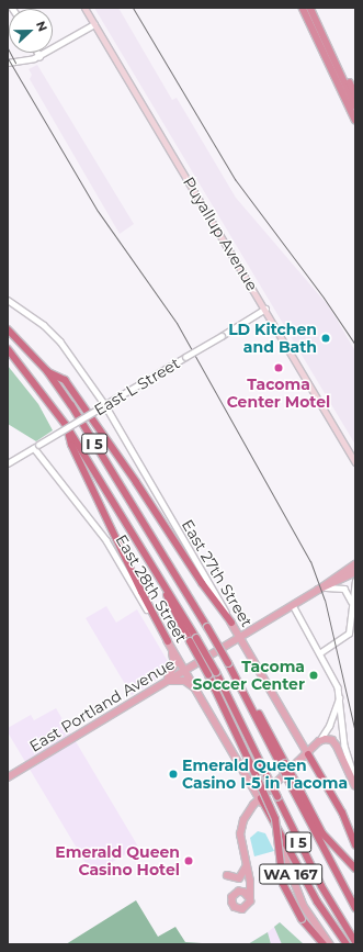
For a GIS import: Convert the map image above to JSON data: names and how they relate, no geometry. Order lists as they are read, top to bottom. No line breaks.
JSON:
{"streets":{"highway":["I 5"],"main road":["Puyallup Avenue","East 27th Street","East 28th Street","East Portland Avenue","WA 167"],"street":["East L Street"]},"crossings":[["Puyallup Avenue","East L Street"],["East L Street","East 27th Street"],["East L Street","East 28th Street"],["East 27th Street","East Portland Avenue"],["East 28th Street","East Portland Avenue"],["East 28th Street","WA 167"]],"places":["LD Kitchen and Bath","Tacoma Center Motel","Tacoma Soccer Center","Emerald Queen Casino I-5 in Tacoma","Emerald Queen Casino Hotel"],"north":"right"}
